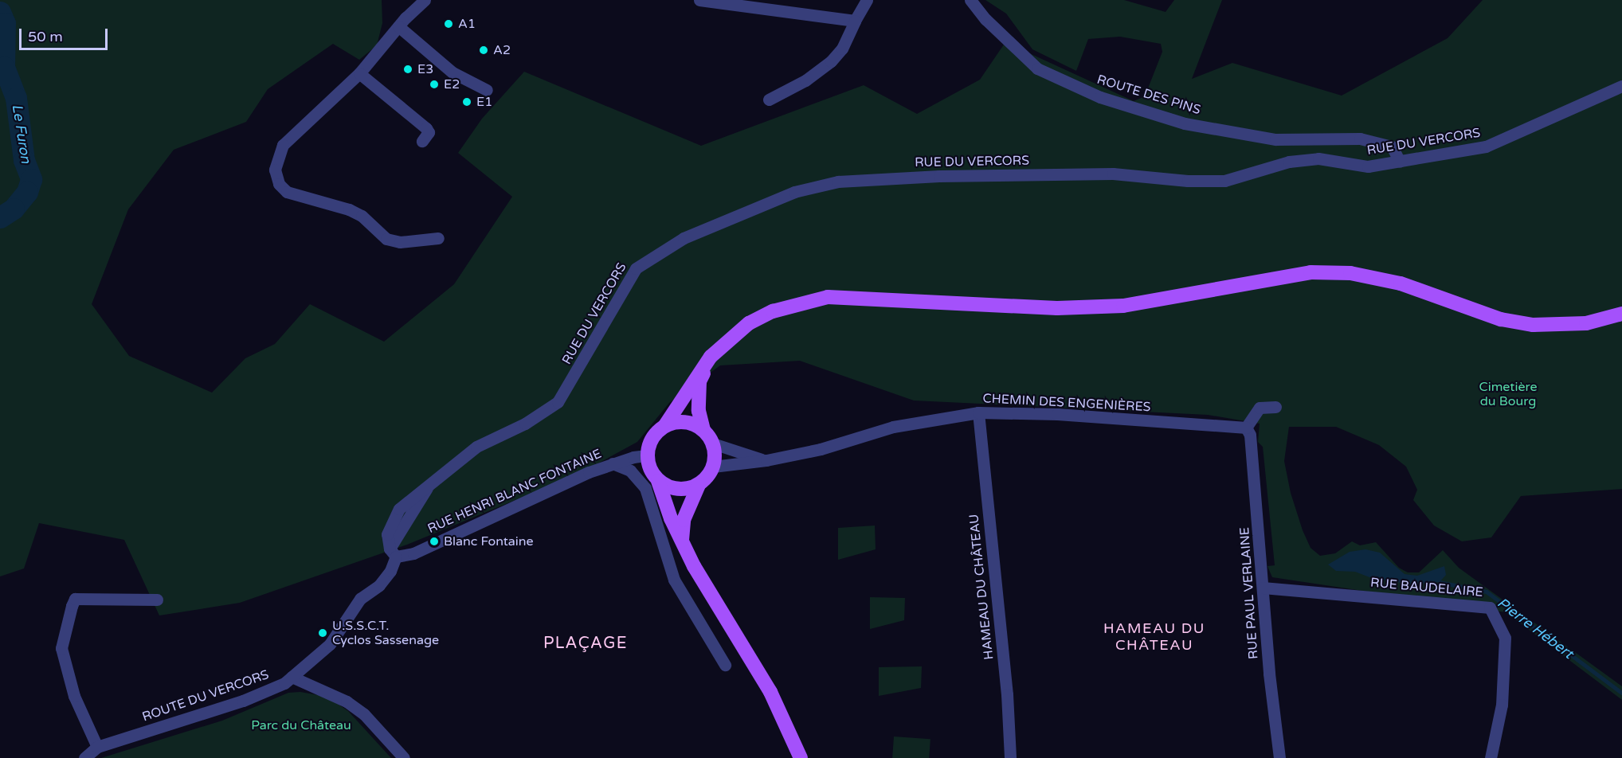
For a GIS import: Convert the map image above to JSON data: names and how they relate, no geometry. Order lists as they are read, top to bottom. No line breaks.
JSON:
{"streets":{"street":["ROUTE DES PINS","RUE DU VERCORS","CHEMIN DES ENGENIÈRES","RUE HENRI BLANC FONTAINE","HAMEAU DU CHÂTEAU","RUE BAUDELAIRE","RUE PAUL VERLAINE","ROUTE DU VERCORS"]},"crossings":[["ROUTE DES PINS","RUE DU VERCORS"],["RUE DU VERCORS","RUE HENRI BLANC FONTAINE"],["RUE DU VERCORS","ROUTE DU VERCORS"],["CHEMIN DES ENGENIÈRES","RUE HENRI BLANC FONTAINE"],["CHEMIN DES ENGENIÈRES","HAMEAU DU CHÂTEAU"],["CHEMIN DES ENGENIÈRES","RUE PAUL VERLAINE"],["RUE HENRI BLANC FONTAINE","ROUTE DU VERCORS"],["RUE BAUDELAIRE","RUE PAUL VERLAINE"]],"districts":["HAMEAU DU CHÂTEAU","PLAÇAGE"],"water":["Le Furon","Pierre Hébert"],"parks":["Cimetière du Bourg","Parc du Château"],"places":["A1","A2","E3","E2","E1","Blanc Fontaine","U.S.S.C.T. Cyclos Sassenage"],"scale_bar":"50 m"}
